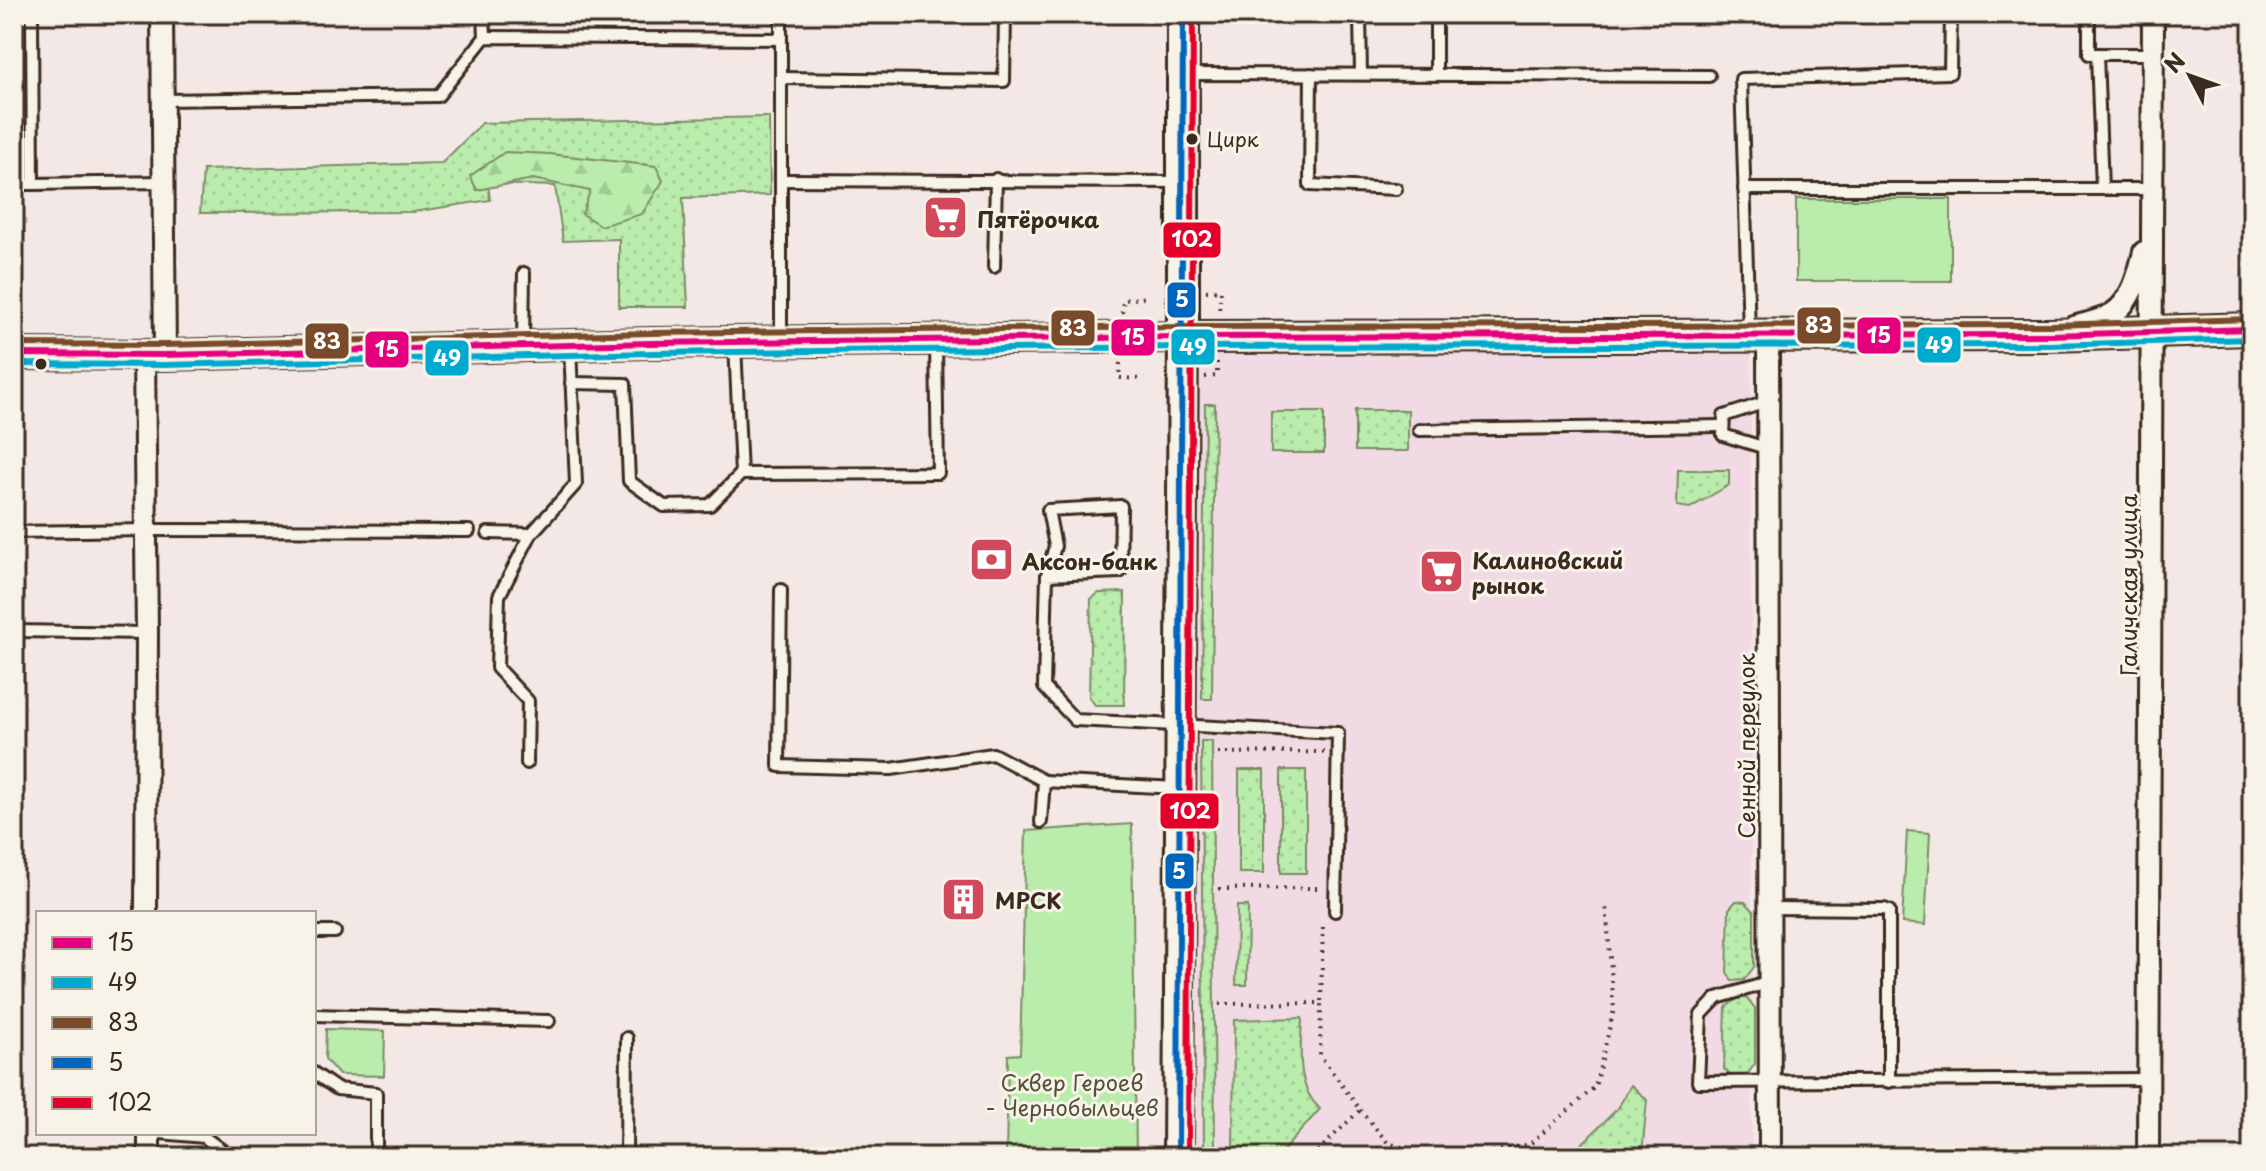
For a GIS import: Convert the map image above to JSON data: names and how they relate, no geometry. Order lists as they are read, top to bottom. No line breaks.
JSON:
{"streets":{"street":["Галичская улица","Сенной переулок"]},"parks":["Сквер Героев - Чернобыльцев"],"places":{"other":["Цирк"],"supermarket":["Пятёрочка","Калиновский рынок"],"bank":["Аксон-банк"],"building":["МРСК"]},"lines":["transit line 5","transit line 102","transit line 83","transit line 15","transit line 49"],"legend":["15","49","83","5","102"],"north":"top left"}
